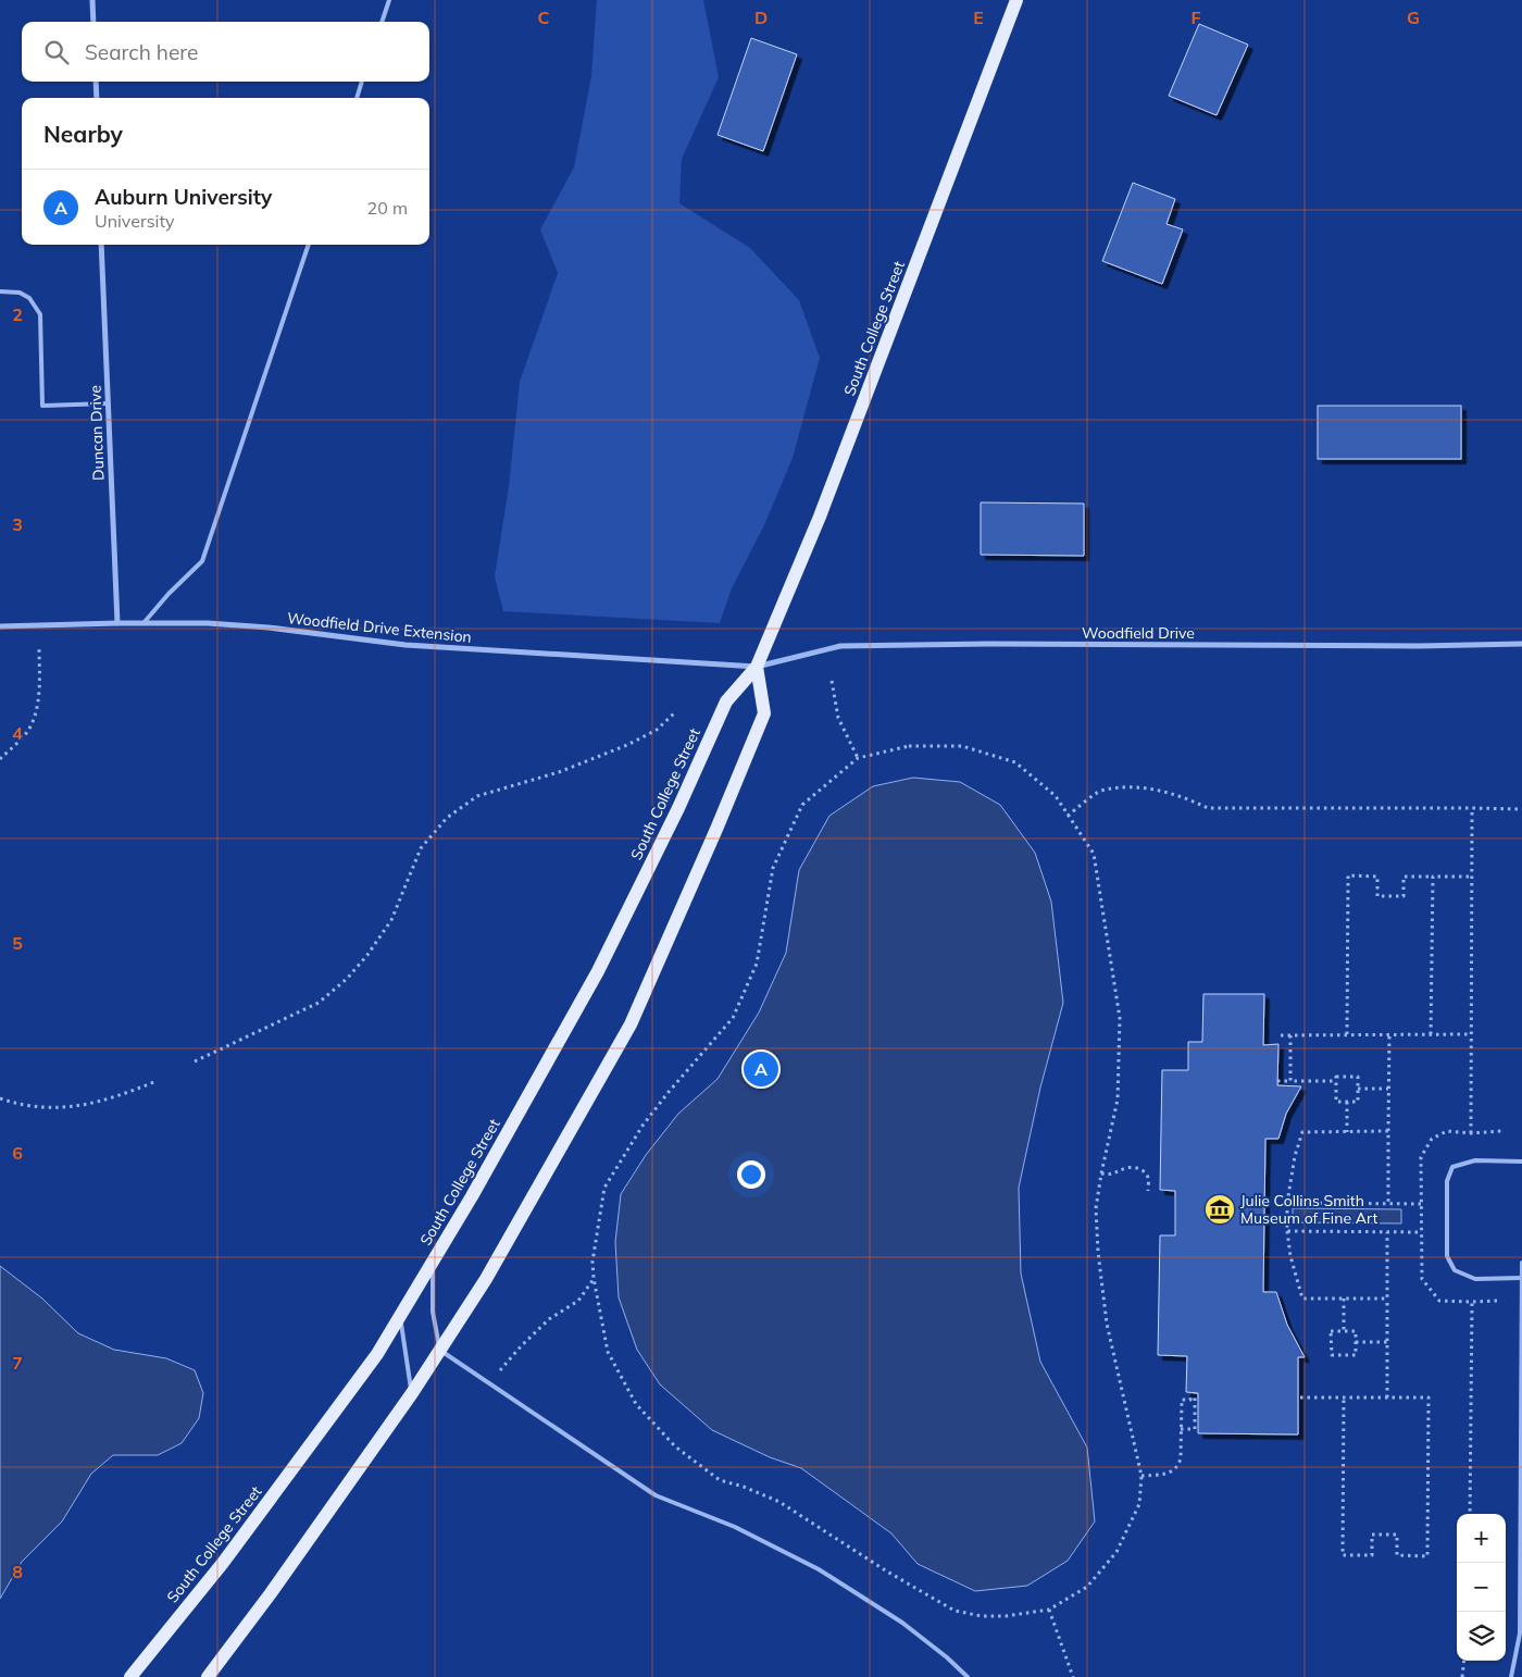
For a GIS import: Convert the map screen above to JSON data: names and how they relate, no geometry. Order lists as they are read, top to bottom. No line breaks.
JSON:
{"streets":{"main road":["South College Street"],"street":["Duncan Drive","Woodfield Drive Extension","Woodfield Drive"]},"crossings":[["South College Street","Woodfield Drive Extension"],["South College Street","Woodfield Drive"],["Duncan Drive","Woodfield Drive Extension"],["Woodfield Drive Extension","Woodfield Drive"]],"places":{"museum":["Julie Collins Smith Museum of Fine Art"]},"page":{"search":"Search here","heading":"Nearby","list":[{"mark":"A","name":"Auburn University","note":"University","value":"20 m"}],"pins":"A","map_buttons":["+","−"]},"grid":{"columns":["C","D","E","F","G"],"rows":["2","3","4","5","6","7","8"]}}
